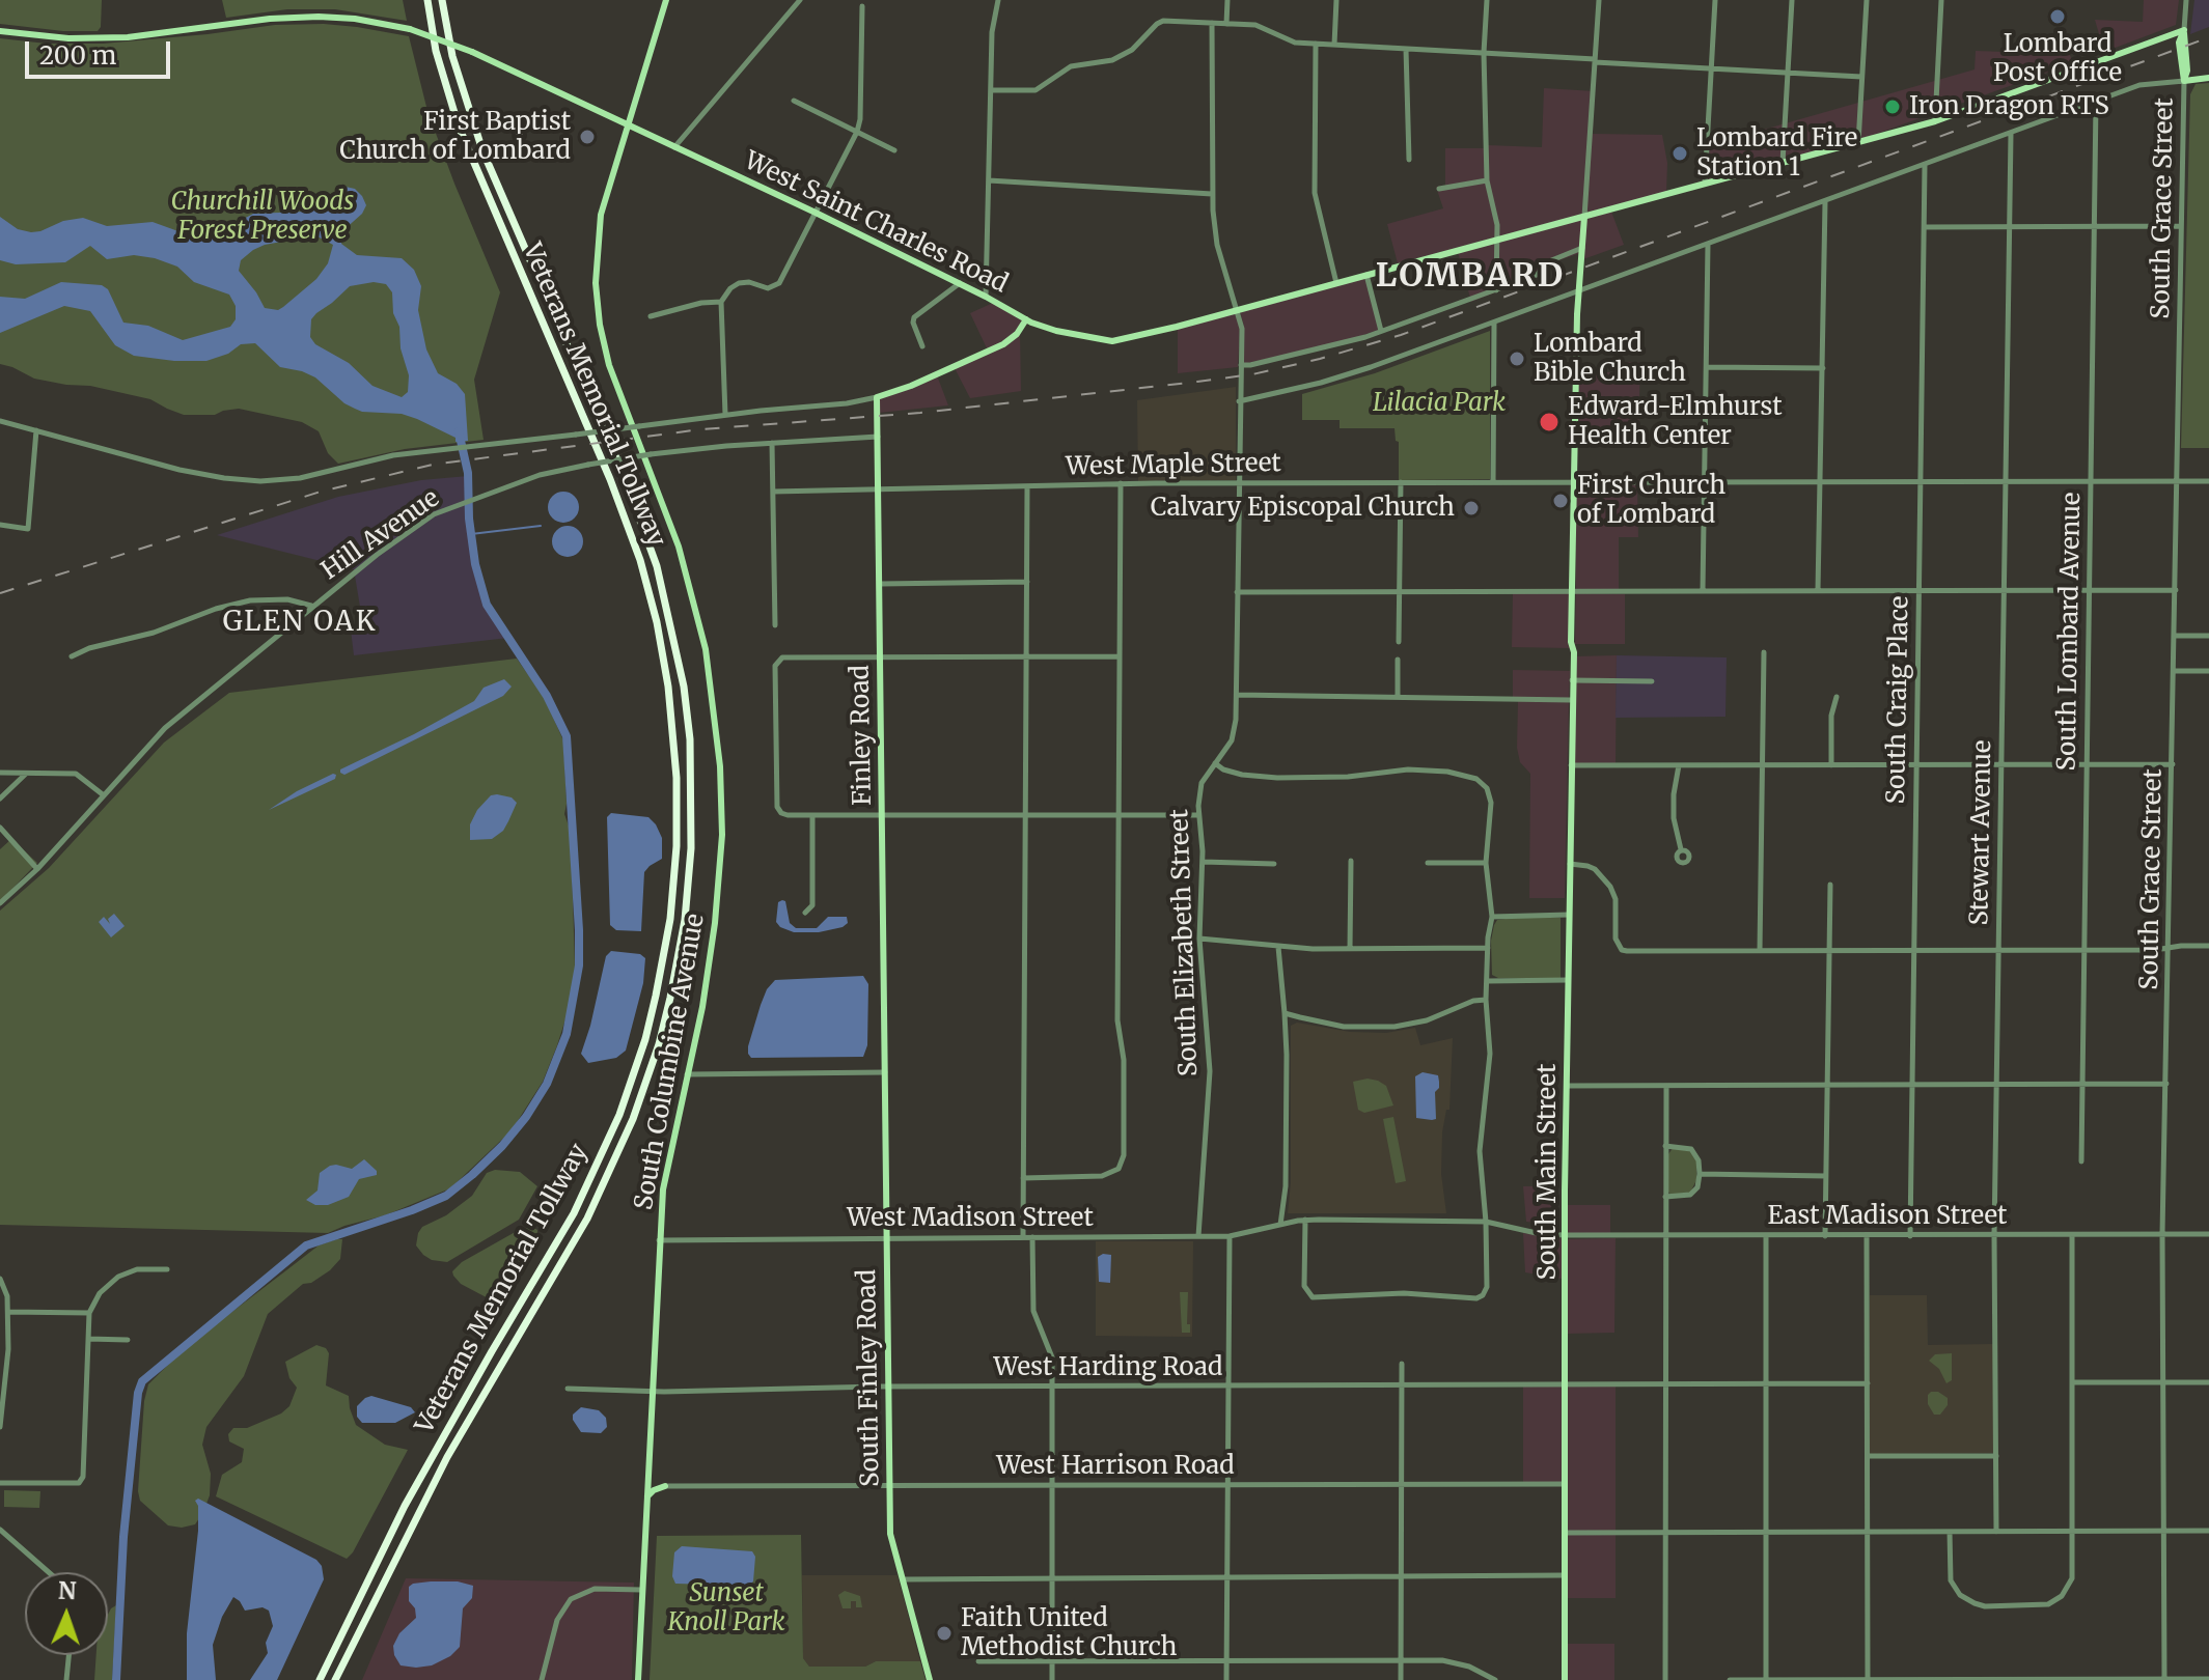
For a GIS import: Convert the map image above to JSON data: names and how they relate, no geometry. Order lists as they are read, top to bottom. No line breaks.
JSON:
{"streets":{"highway":["Veterans Memorial Tollway"],"main road":["West Saint Charles Road","Finley Road","South Columbine Avenue","South Main Street","South Finley Road"],"street":["South Grace Street","West Maple Street","Hill Avenue","South Lombard Avenue","South Craig Place","Stewart Avenue","South Elizabeth Street","East Madison Street","West Madison Street","West Harding Road","West Harrison Road"]},"crossings":[["South Grace Street","West Maple Street"],["South Grace Street","East Madison Street"],["West Saint Charles Road","South Elizabeth Street"],["West Saint Charles Road","South Columbine Avenue"],["West Saint Charles Road","South Main Street"],["West Maple Street","South Lombard Avenue"],["West Maple Street","South Craig Place"],["West Maple Street","Finley Road"],["West Maple Street","Stewart Avenue"],["West Maple Street","South Elizabeth Street"],["West Maple Street","South Main Street"],["Hill Avenue","Finley Road"],["South Craig Place","East Madison Street"],["Finley Road","South Finley Road"],["Stewart Avenue","East Madison Street"],["South Elizabeth Street","West Madison Street"],["South Columbine Avenue","West Madison Street"],["South Columbine Avenue","West Harding Road"],["South Main Street","East Madison Street"],["South Main Street","West Harding Road"],["South Main Street","West Harrison Road"],["West Madison Street","South Finley Road"],["West Harding Road","South Finley Road"],["South Finley Road","West Harrison Road"]],"districts":["LOMBARD","GLEN OAK"],"parks":["Churchill Woods Forest Preserve","Lilacia Park","Sunset Knoll Park"],"places":["Lombard Post Office","Iron Dragon RTS","First Baptist Church of Lombard","Lombard Fire Station 1","Lombard Bible Church","Edward-Elmhurst Health Center","First Church of Lombard","Calvary Episcopal Church","Faith United Methodist Church"],"scale_bar":"200 m","north":"top"}
